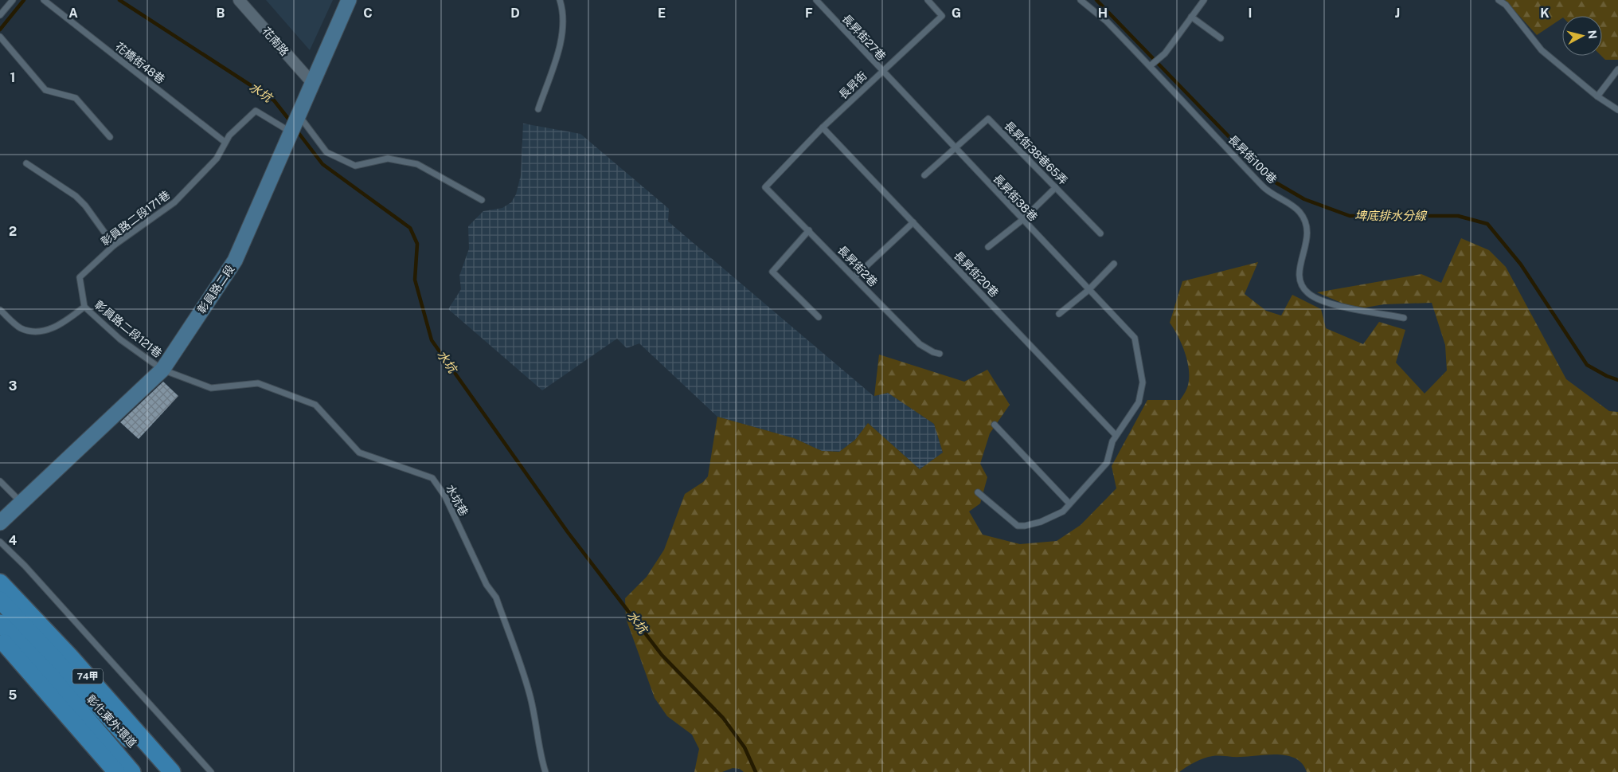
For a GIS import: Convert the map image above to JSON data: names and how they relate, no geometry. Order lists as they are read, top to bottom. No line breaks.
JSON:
{"streets":{"main road":["彰員路二段","74甲","彰化東外環道"],"street":["花南路"],"lane":["長昇街27巷","花橋街48巷","長昇街","長昇街38巷65弄","長昇街100巷","長昇街38巷","彰員路二段171巷","長昇街2巷","長昇街20巷","彰員路二段121巷","水坑巷"]},"crossings":[["長昇街27巷","長昇街"],["長昇街27巷","長昇街38巷"],["花南路","彰員路二段"],["花橋街48巷","彰員路二段171巷"],["長昇街","長昇街38巷"],["長昇街","長昇街2巷"],["長昇街","長昇街20巷"],["長昇街38巷65弄","長昇街38巷"],["長昇街38巷","長昇街20巷"],["彰員路二段171巷","彰員路二段"],["彰員路二段171巷","彰員路二段121巷"],["彰員路二段","彰員路二段121巷"],["彰員路二段","水坑巷"],["彰員路二段121巷","水坑巷"]],"water":["水坑","埤底排水分線"],"north":"right","grid":{"columns":["A","B","C","D","E","F","G","H","I","J","K"],"rows":["1","2","3","4","5"]}}
